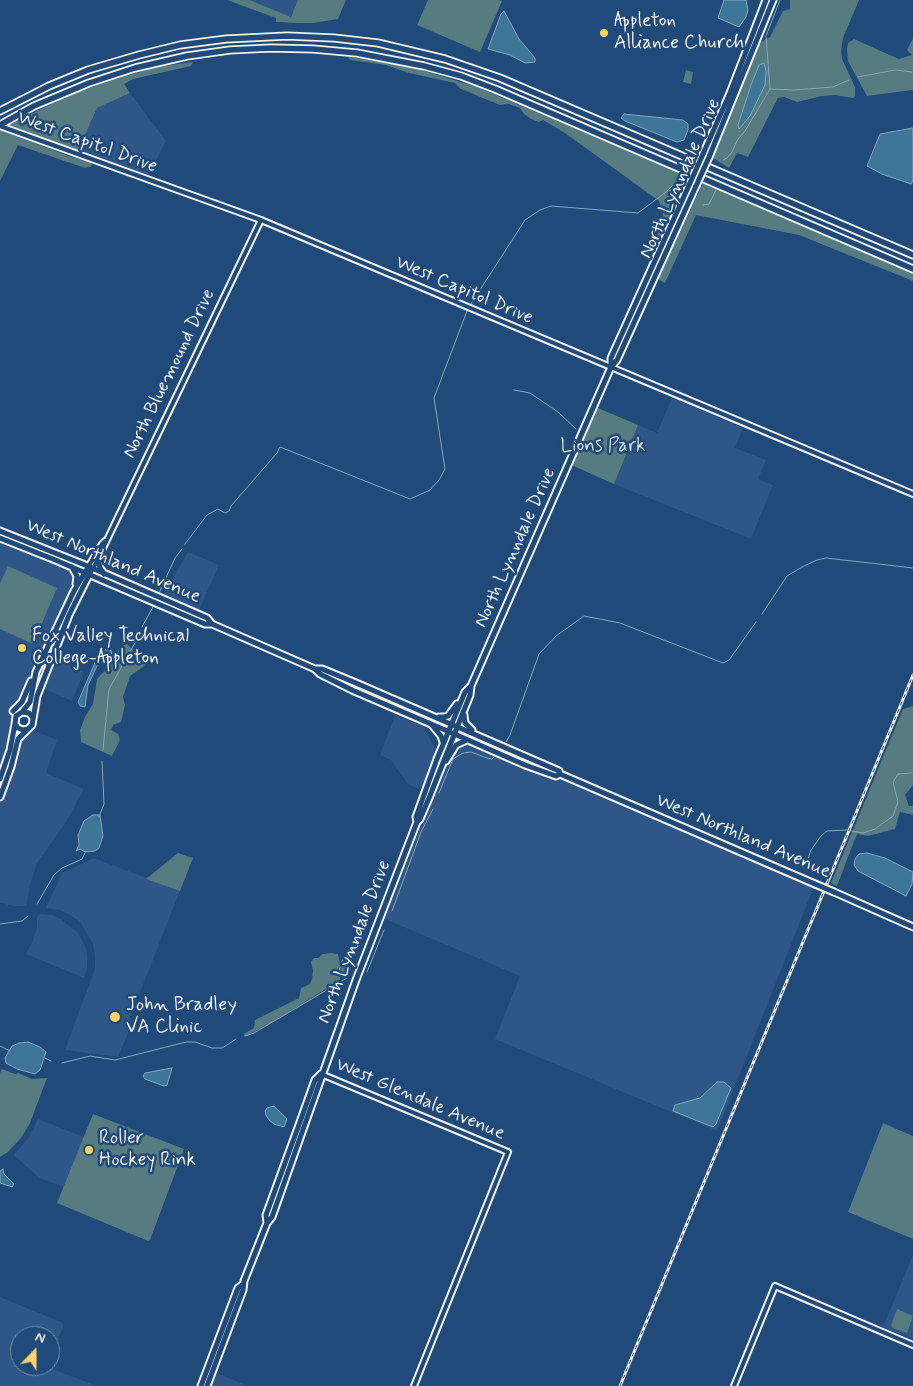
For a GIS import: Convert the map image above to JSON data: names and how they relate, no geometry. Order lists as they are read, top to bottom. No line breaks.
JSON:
{"streets":{"main road":["North Lynndale Drive","North Bluemound Drive","West Northland Avenue"],"street":["West Capitol Drive","West Glendale Avenue"]},"crossings":[["West Capitol Drive","North Lynndale Drive"],["West Capitol Drive","North Bluemound Drive"],["North Lynndale Drive","West Northland Avenue"],["North Lynndale Drive","West Glendale Avenue"],["North Bluemound Drive","West Northland Avenue"]],"parks":["Lions Park"],"places":["Appleton Alliance Church","Fox Valley Technical College-Appleton","John Bradley VA Clinic","Roller Hockey Rink"],"north":"top"}
